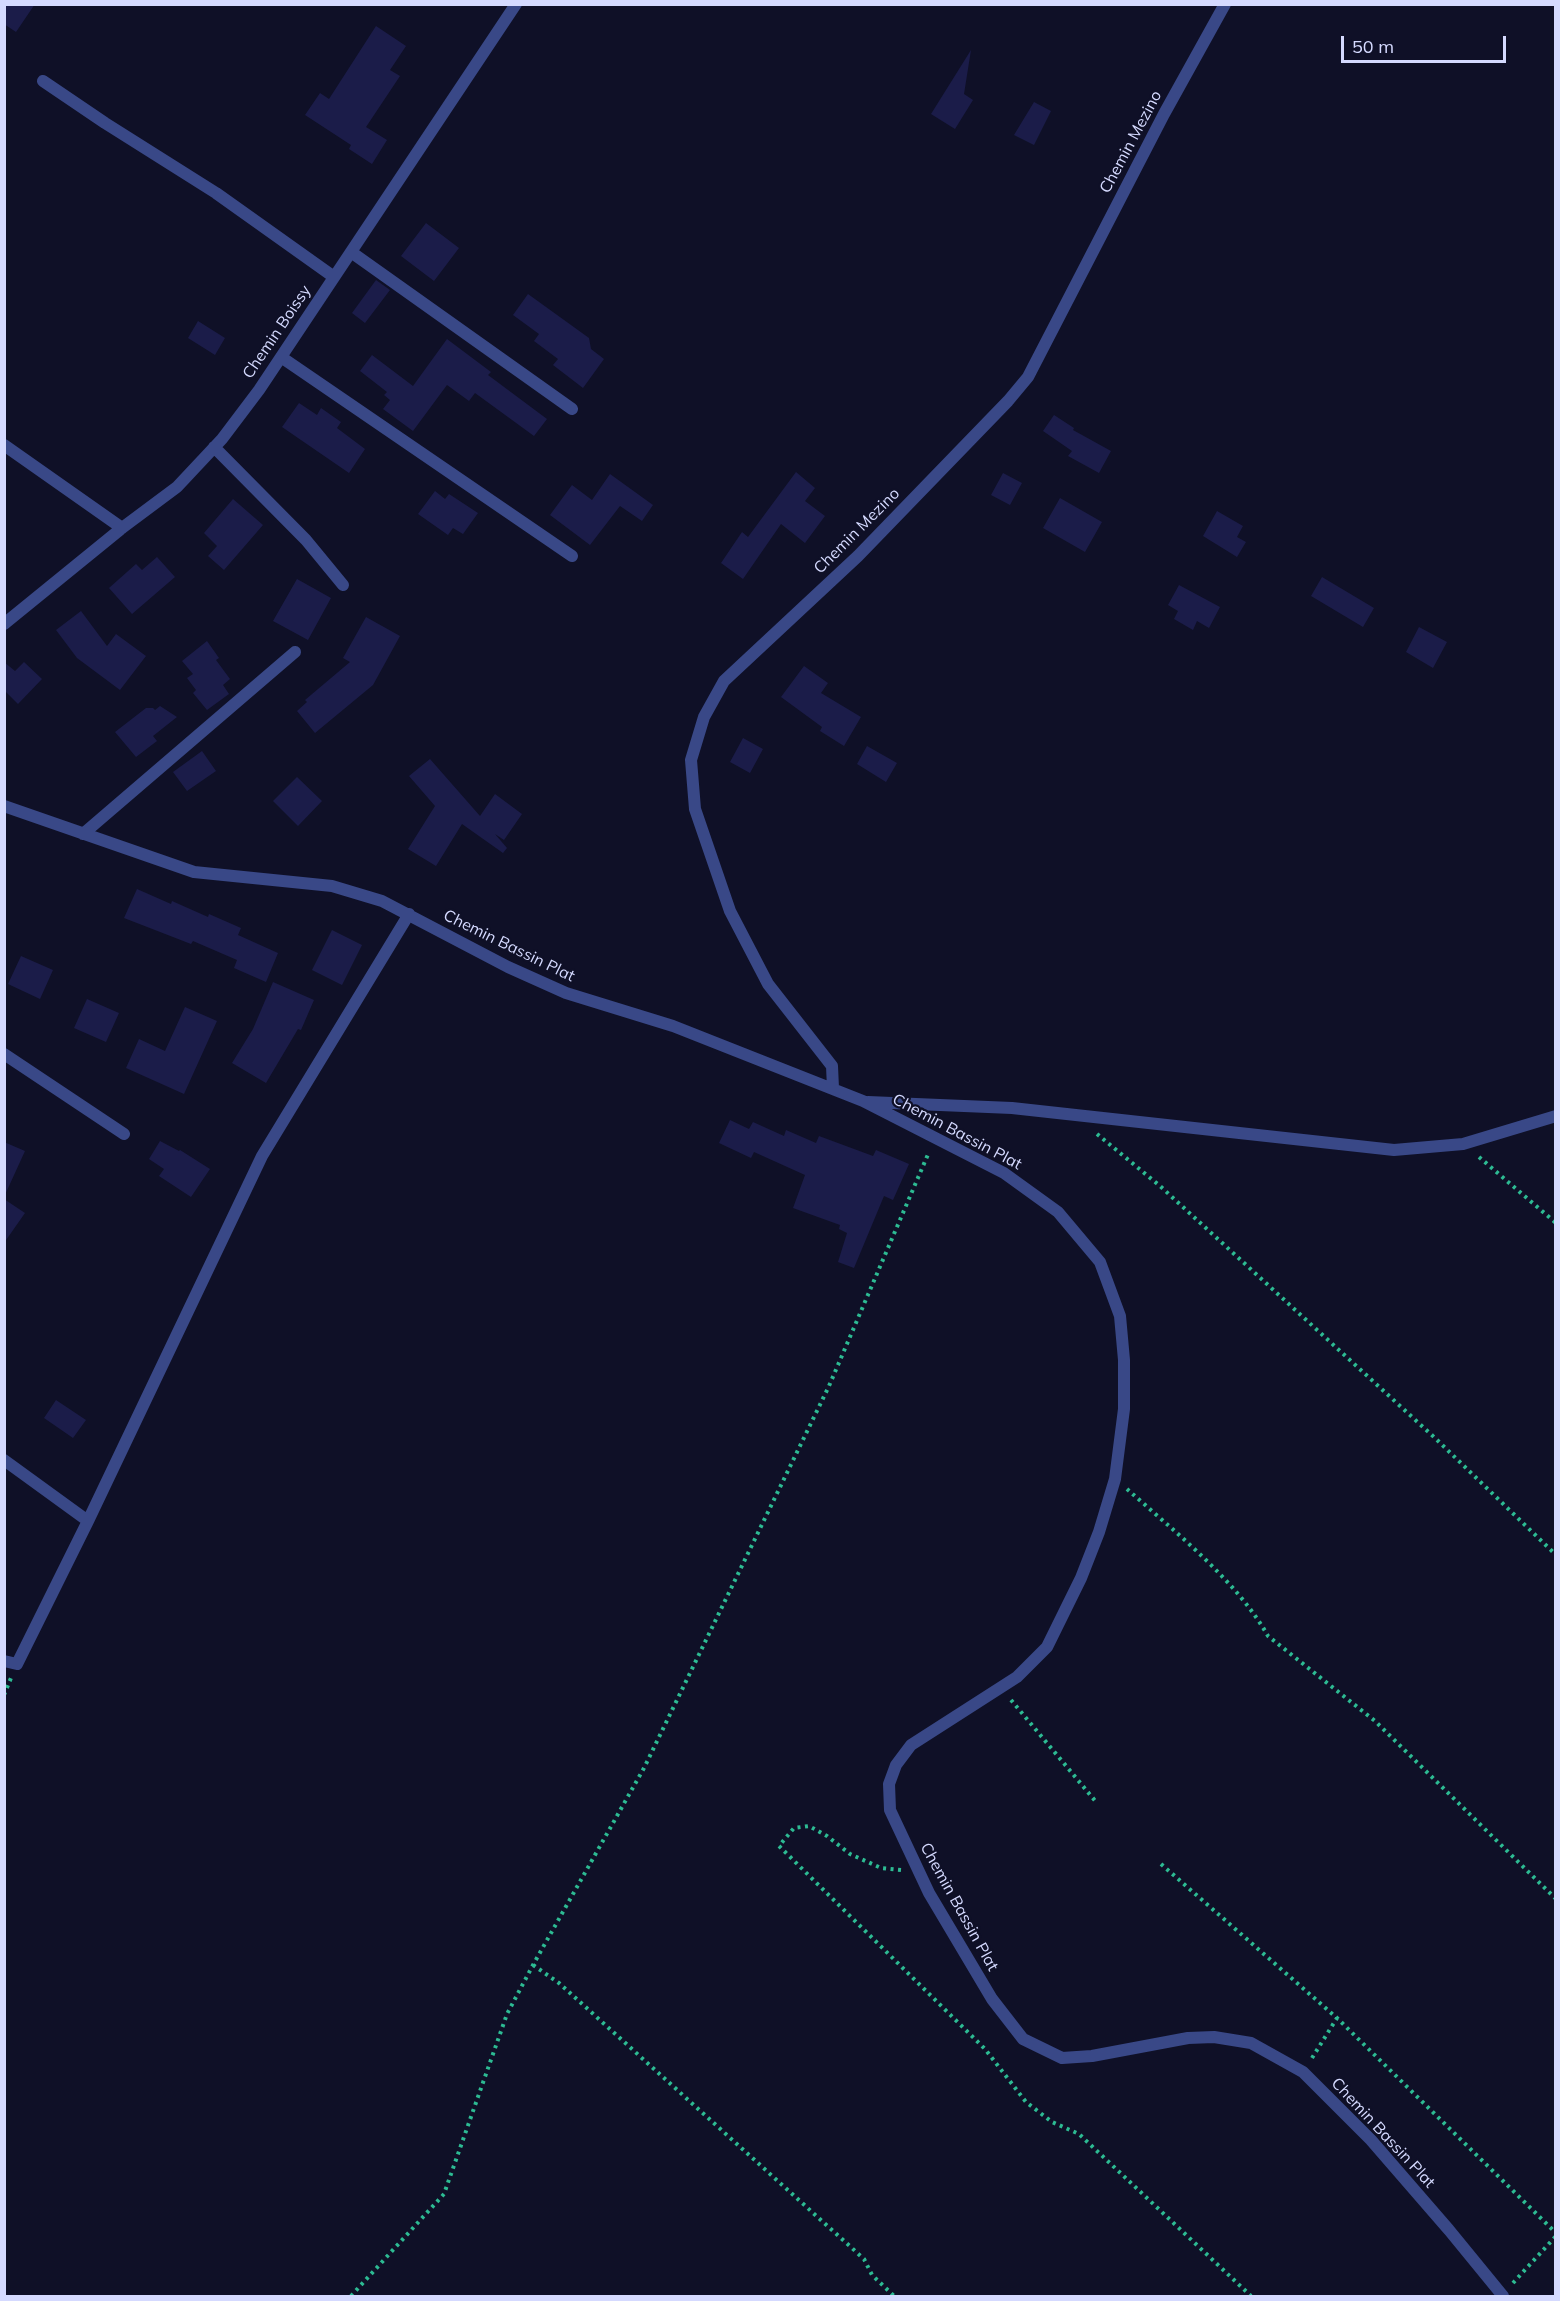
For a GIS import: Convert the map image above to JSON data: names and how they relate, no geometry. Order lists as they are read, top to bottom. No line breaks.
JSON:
{"streets":{"street":["Chemin Mezino","Chemin Boissy","Chemin Bassin Plat"]},"crossings":[["Chemin Mezino","Chemin Bassin Plat"]],"scale_bar":"50 m"}
